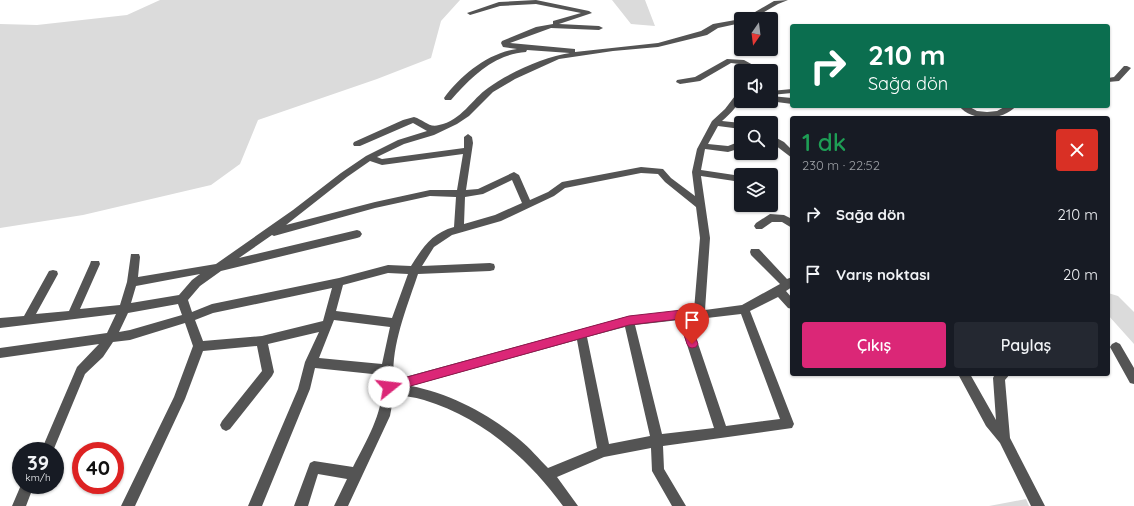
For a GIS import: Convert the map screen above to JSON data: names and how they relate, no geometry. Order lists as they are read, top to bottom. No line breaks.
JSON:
{"north":"bottom","page":{"turn":["210 m","Sağa dön"],"heading":["1 dk","230 m · 22:52"],"list":[{"name":"Sağa dön","value":"210 m"},{"name":"Varış noktası","value":"20 m"}],"buttons":["Çıkış","Paylaş"],"speed":"39 km/h","limit":"40"}}
